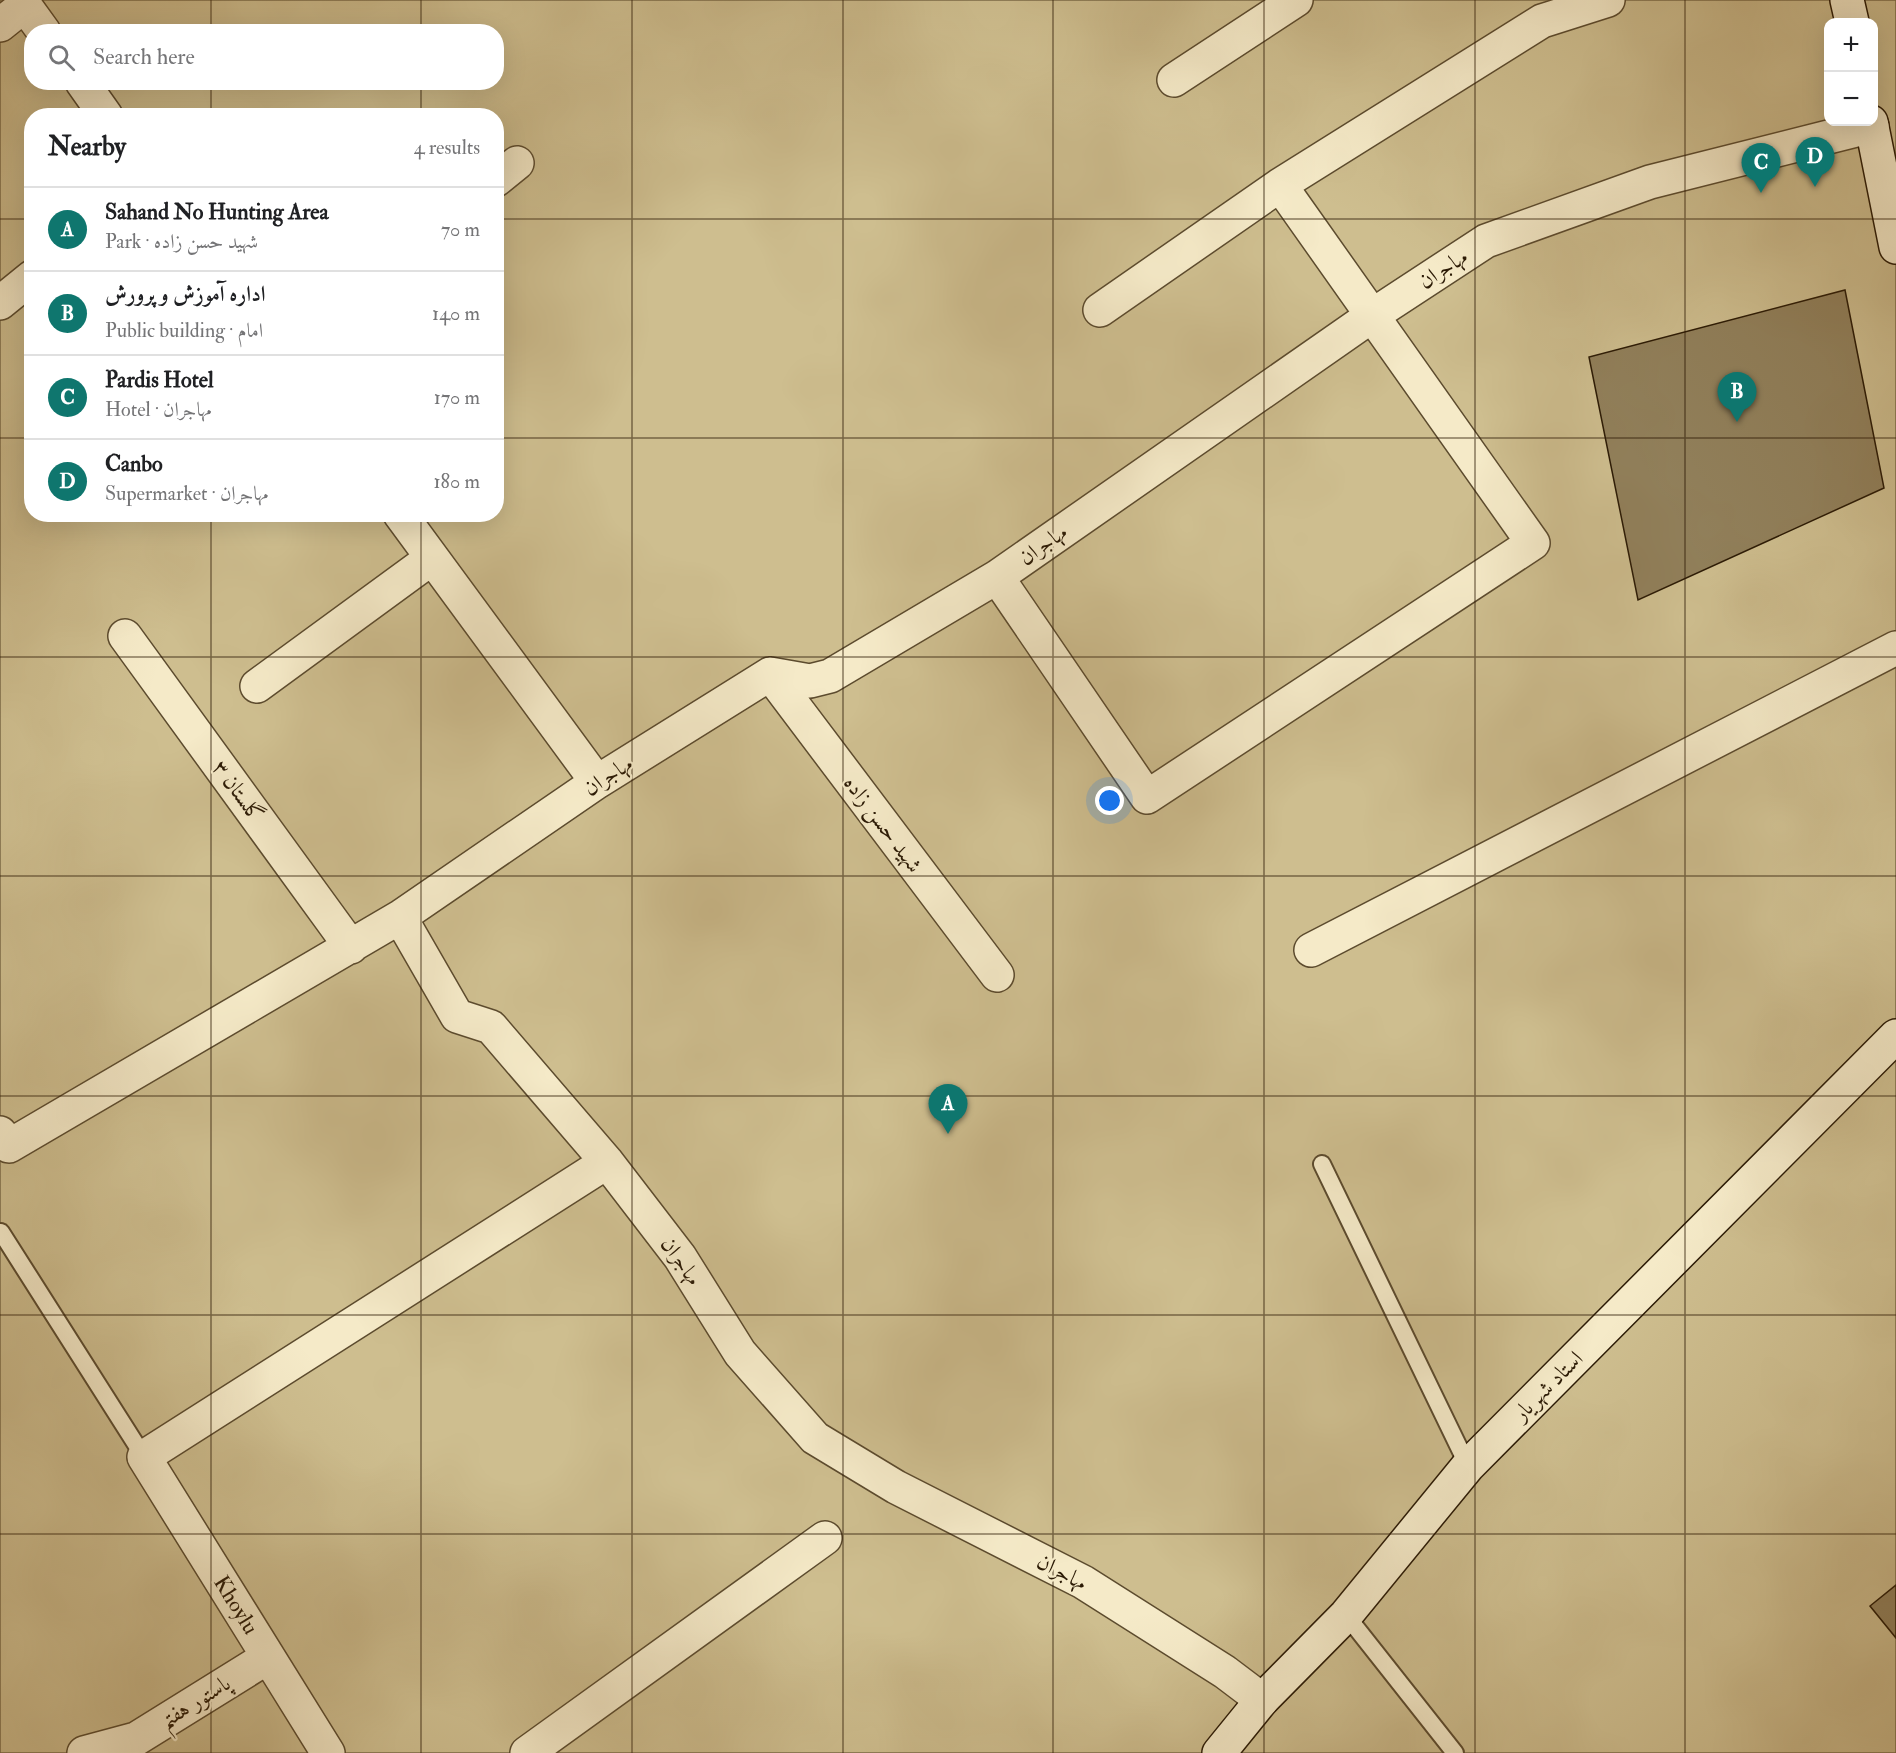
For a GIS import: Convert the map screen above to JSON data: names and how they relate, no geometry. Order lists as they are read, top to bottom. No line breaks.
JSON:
{"streets":{"street":["مهاجران","گلستان ۳","شهید حسن زاده","استاد شهریار","Khoylu","پاستور هفتم"]},"crossings":[["مهاجران","شهید حسن زاده"],["مهاجران","استاد شهریار"],["Khoylu","پاستور هفتم"]],"page":{"map_buttons":["+","−"],"search":"Search here","heading":["Nearby","4 results"],"pins":["D","C","B","A"],"list":[{"mark":"A","name":"Sahand No Hunting Area","note":"Park · شهید حسن زاده","value":"70 m"},{"mark":"B","name":"اداره آموزش و پرورش","note":"Public building · امام","value":"140 m"},{"mark":"C","name":"Pardis Hotel","note":"Hotel · مهاجران","value":"170 m"},{"mark":"D","name":"Canbo","note":"Supermarket · مهاجران","value":"180 m"}]}}
